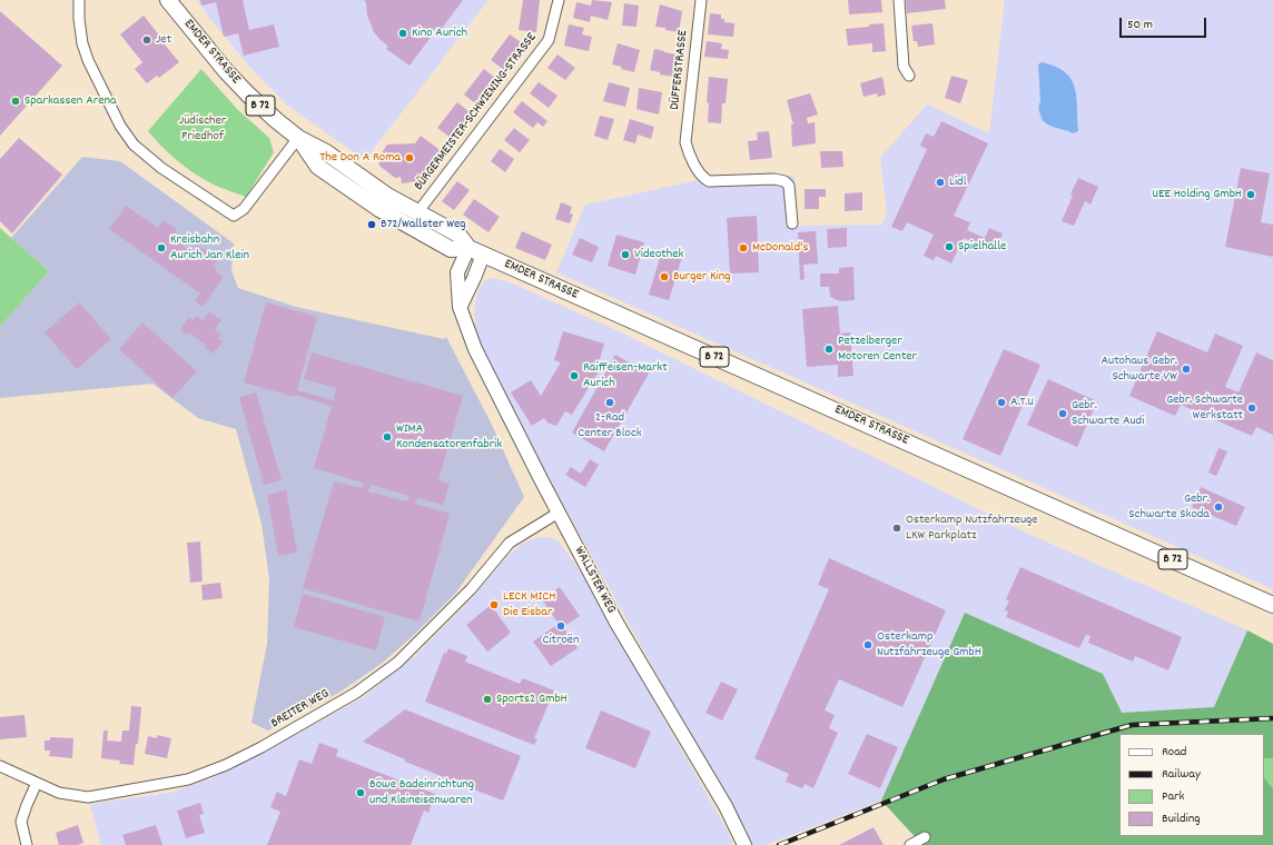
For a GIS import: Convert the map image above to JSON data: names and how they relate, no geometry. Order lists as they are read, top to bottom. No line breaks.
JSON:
{"streets":{"main road":["EMDER STRASSE","B 72"],"street":["DÜFFERSTRASSE","BÜRGERMEISTER-SCHWIENING-STRASSE","WALLSTER WEG","BREITER WEG"]},"crossings":[["EMDER STRASSE","BÜRGERMEISTER-SCHWIENING-STRASSE"],["EMDER STRASSE","WALLSTER WEG"],["WALLSTER WEG","BREITER WEG"]],"parks":["Jüdischer Friedhof"],"places":["Kino Aurich","Jet","Sparkassen Arena","The Don A Roma","Lidl","UEE Holding GmbH","B72/Wallster Weg","Spielhalle","Kreisbahn Aurich Jan Klein","McDonald's","Videothek","Burger King","Petzelberger Motoren Center","Autohaus Gebr. Schwarte VW","Raiffeisen-Markt Aurich","2-Rad Center Block","A.T.U","Gebr. Schwarte Werkstatt","Gebr. Schwarte Audi","WIMA Kondensatorenfabrik","Gebr. Schwarte Skoda","Osterkamp Nutzfahrzeuge LKW Parkplatz","LECK MICH Die Eisbar","Citroën","Osterkamp Nutzfahrzeuge GmbH","Sports2 GmbH","Böwe Badeinrichtung und Kleineisenwaren"],"legend":["Road","Railway","Park","Building"],"scale_bar":"50 m"}
